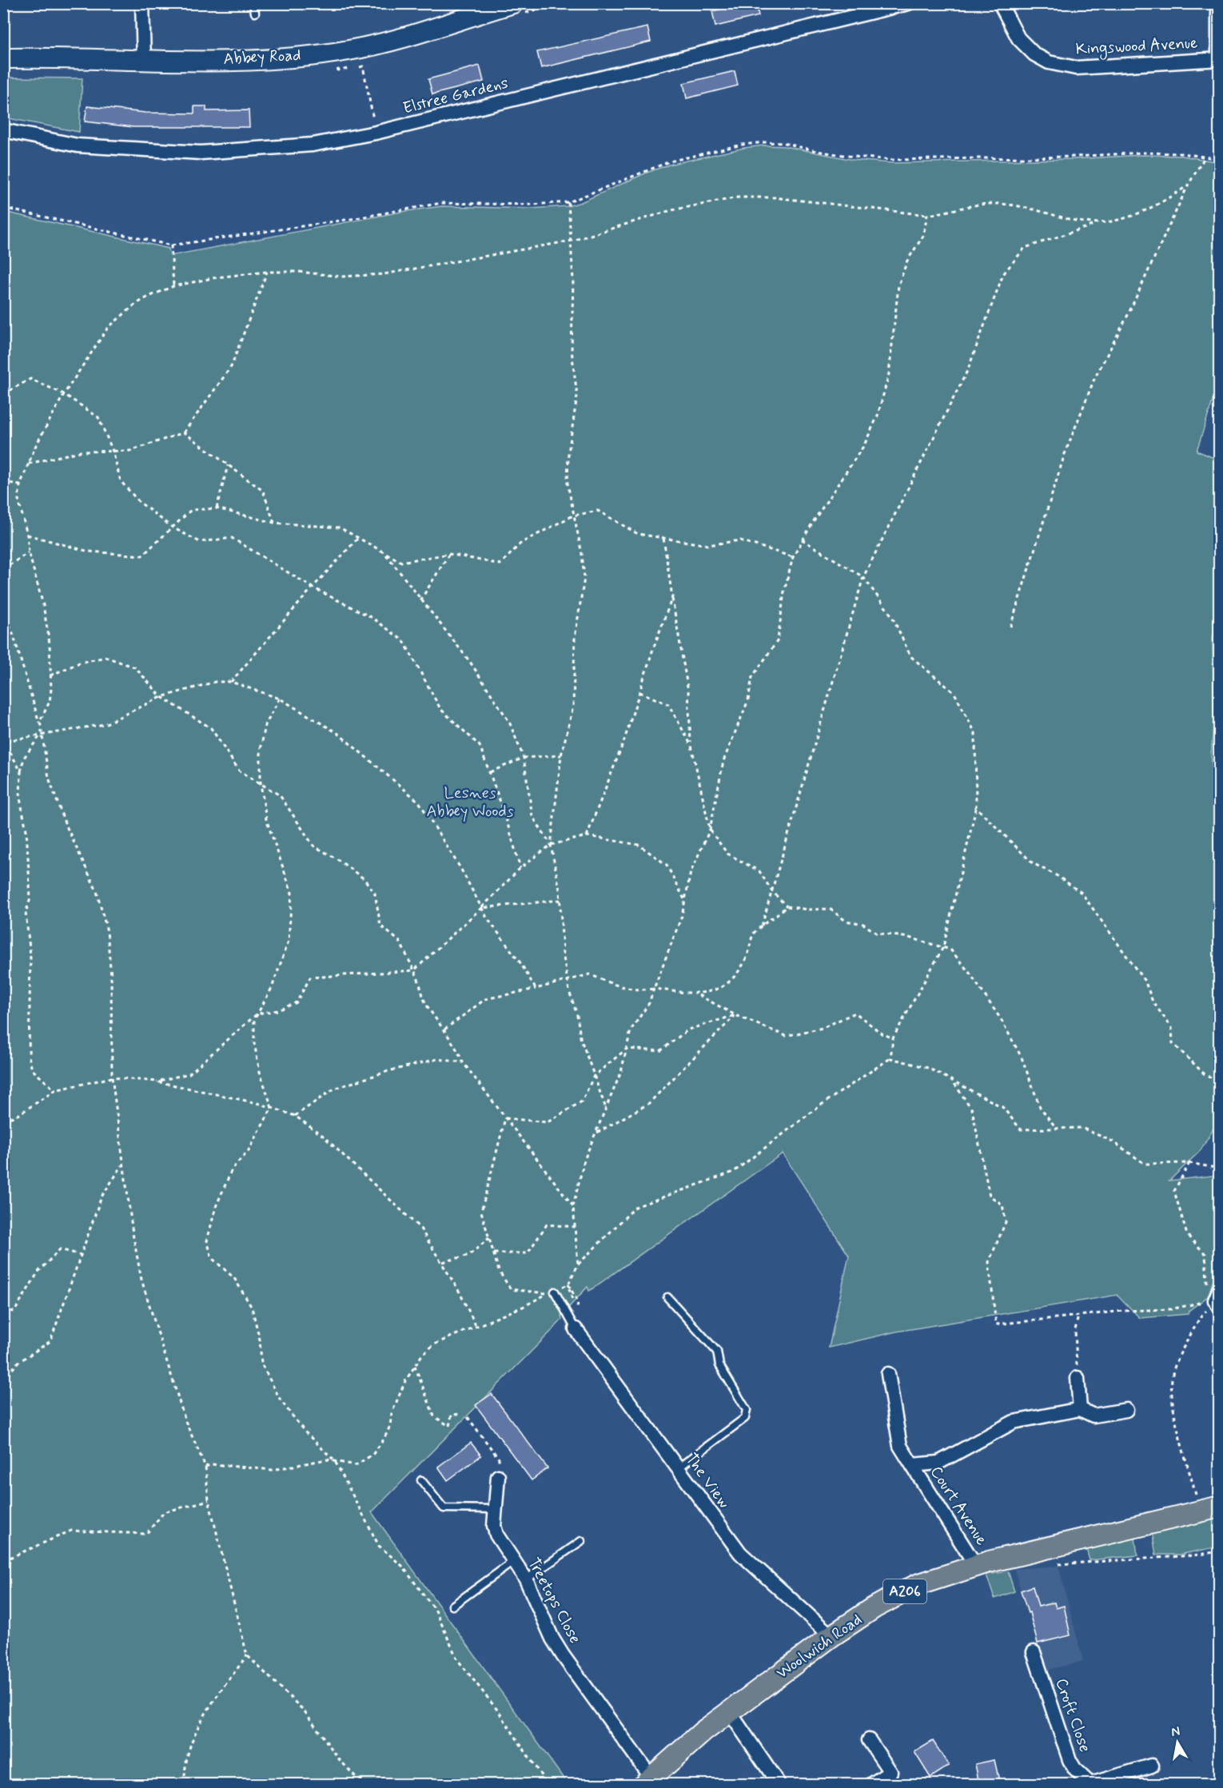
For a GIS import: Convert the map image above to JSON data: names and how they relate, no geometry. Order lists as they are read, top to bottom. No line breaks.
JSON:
{"streets":{"main road":["Abbey Road","A206","Woolwich Road"],"street":["Kingswood Avenue","Elstree Gardens","The View","Court Avenue","Treetops Close","Croft Close"]},"crossings":[["The View","Woolwich Road"],["Court Avenue","Woolwich Road"],["Treetops Close","Woolwich Road"]],"parks":["Lesnes Abbey Woods"],"north":"top"}
